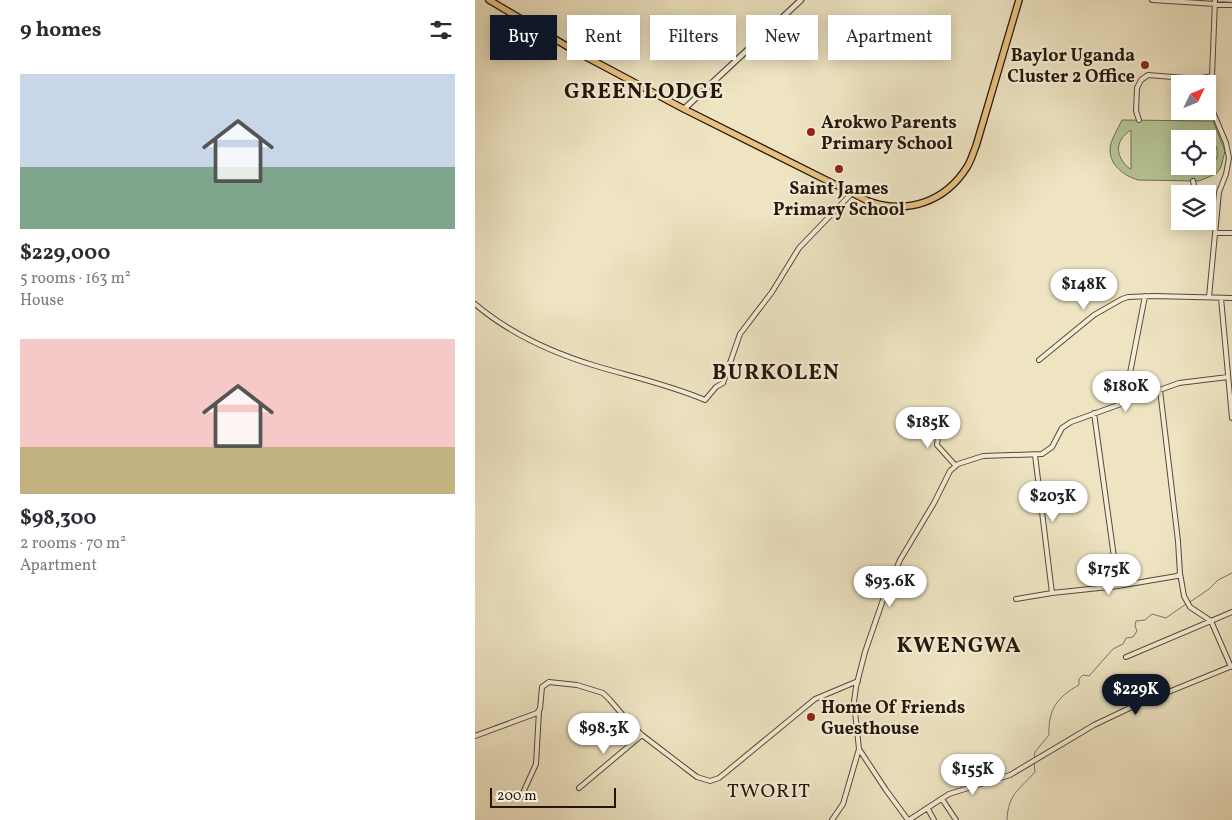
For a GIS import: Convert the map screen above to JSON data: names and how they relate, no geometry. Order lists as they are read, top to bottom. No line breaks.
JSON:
{"districts":["GREENLODGE","BURKOLEN","KWENGWA","TWORIT"],"places":["Baylor Uganda Cluster 2 Office","Arokwo Parents Primary School","Saint James Primary School","Home Of Friends Guesthouse"],"scale_bar":"200 m","north":"top right","page":{"heading":"9 homes","chip":["Buy","Rent","Filters","New","Apartment"],"list":[{"name":"$229,000","note":"5 rooms · 163 m² · House"},{"name":"$98,300","note":"2 rooms · 70 m² · Apartment"}],"price":["$148K","$180K","$185K","$203K","$175K","$93.6K","$229K","$98.3K","$155K"],"scale":"200 m"}}
